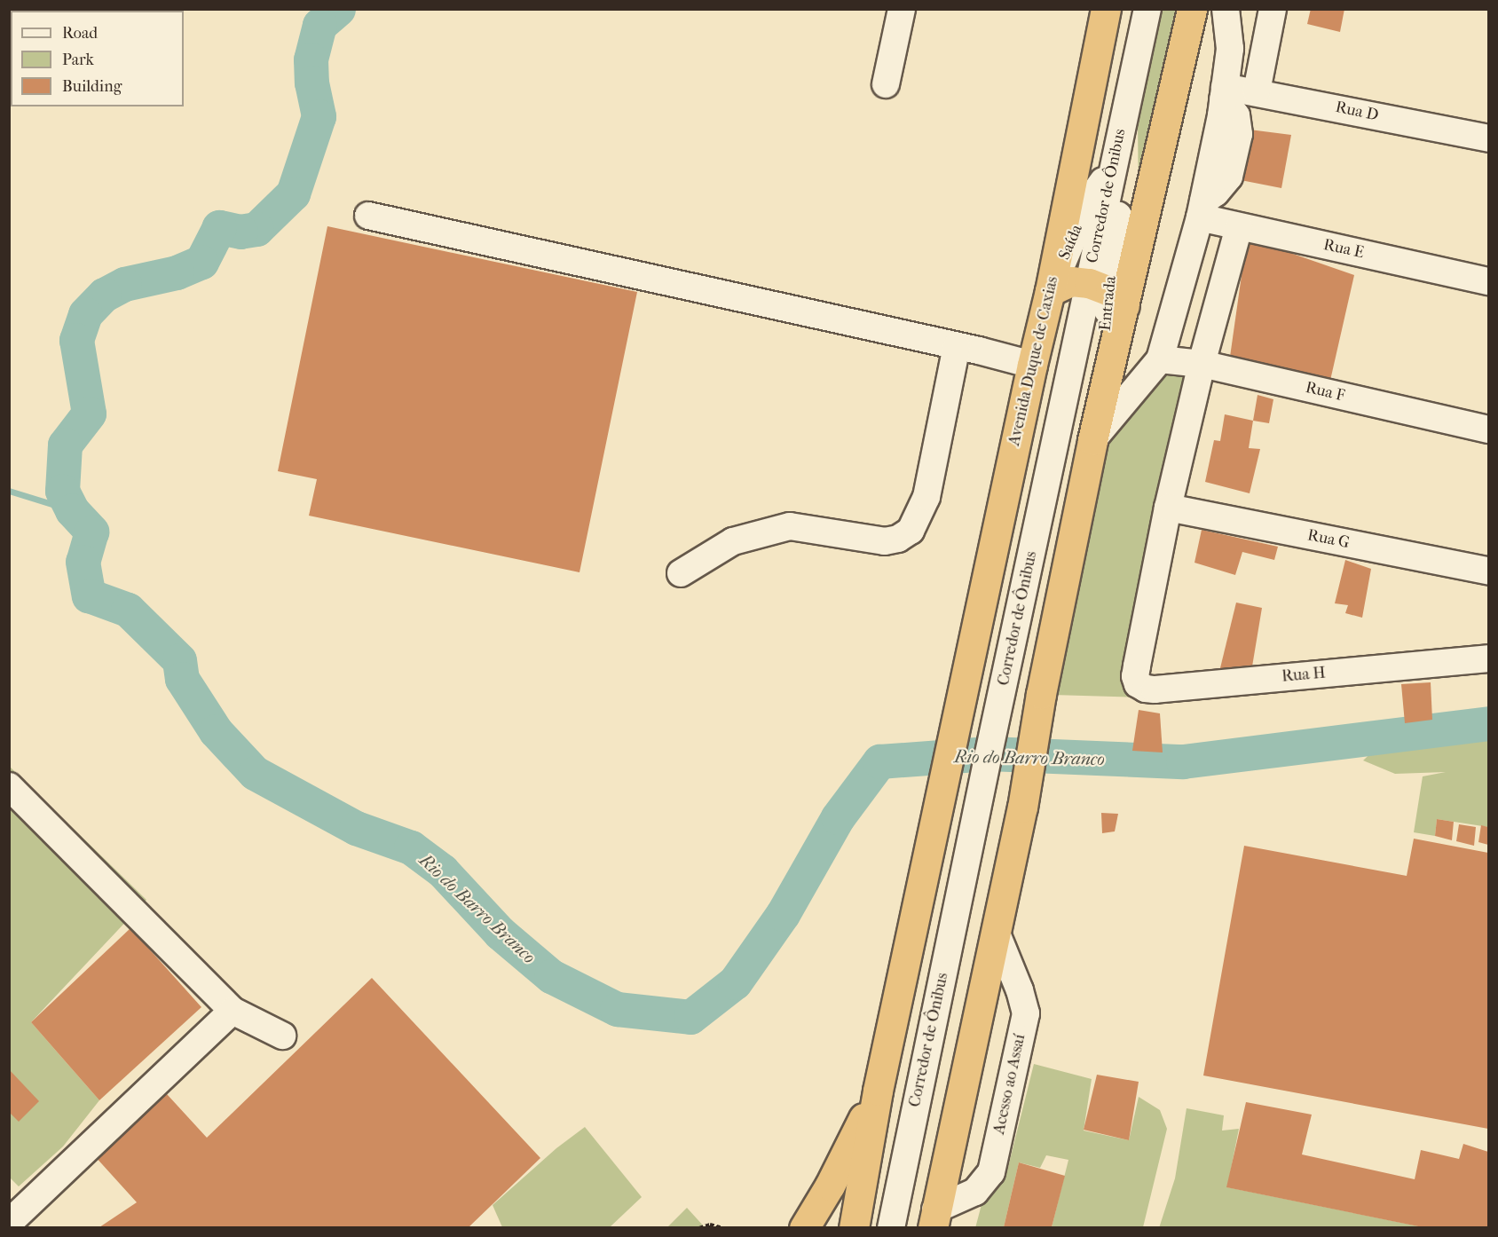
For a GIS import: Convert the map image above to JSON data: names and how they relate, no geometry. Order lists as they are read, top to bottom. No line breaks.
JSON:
{"streets":{"highway":["Avenida Duque de Caxias"],"street":["Rua D","Corredor de Ônibus","Saída","Rua E","Entrada","Rua F","Rua G","Rua H","Acesso ao Assaí"]},"crossings":[["Corredor de Ônibus","Saída"],["Corredor de Ônibus","Entrada"],["Saída","Entrada"],["Saída","Avenida Duque de Caxias"],["Rua G","Rua H"]],"water":["Rio do Barro Branco"],"legend":["Road","Park","Building"]}
